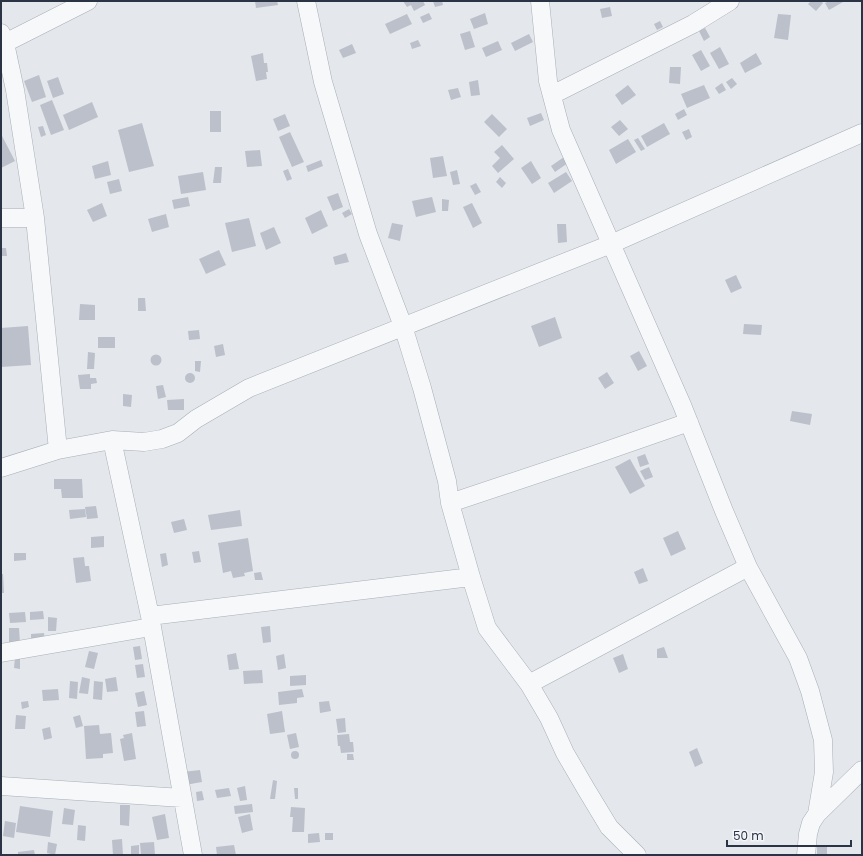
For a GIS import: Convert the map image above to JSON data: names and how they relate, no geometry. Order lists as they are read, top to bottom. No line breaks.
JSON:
{"scale_bar":"50 m"}
